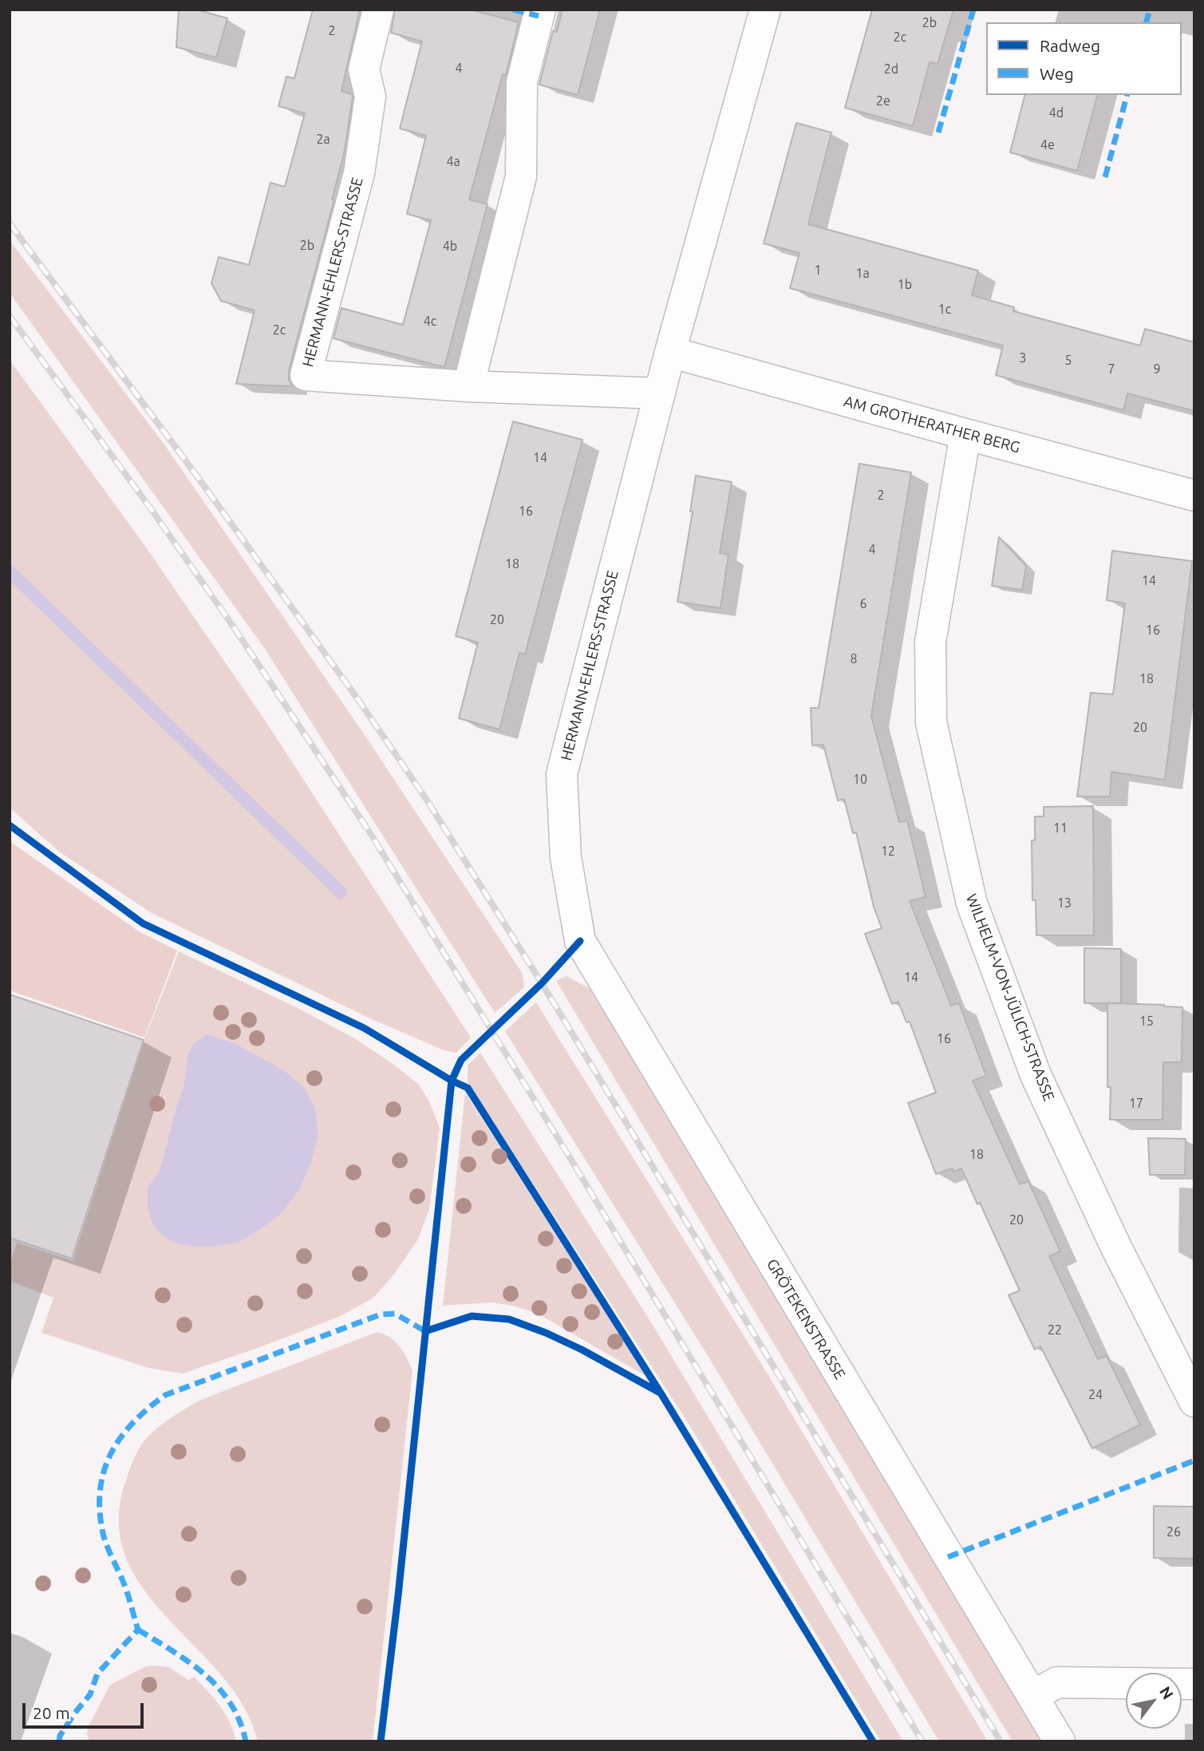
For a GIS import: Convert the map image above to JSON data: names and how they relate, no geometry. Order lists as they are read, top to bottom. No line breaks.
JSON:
{"streets":{"street":["HERMANN-EHLERS-STRASSE","AM GROTHERATHER BERG","WILHELM-VON-JÜLICH-STRASSE","GRÖTEKENSTRASSE"]},"crossings":[["HERMANN-EHLERS-STRASSE","AM GROTHERATHER BERG"],["HERMANN-EHLERS-STRASSE","GRÖTEKENSTRASSE"],["AM GROTHERATHER BERG","WILHELM-VON-JÜLICH-STRASSE"]],"house_numbers":["2b","2","2c","4","2d","2e","4d","2a","4e","4a","2b","4b","1","1a","1b","1c","4c","2c","3","5","7","9","14","2","16","4","18","14","6","20","16","8","18","20","10","11","12","13","14","15","16","17","18","20","22","24","26"],"legend":["Radweg","Weg"],"scale_bar":"20 m","north":"top right"}
